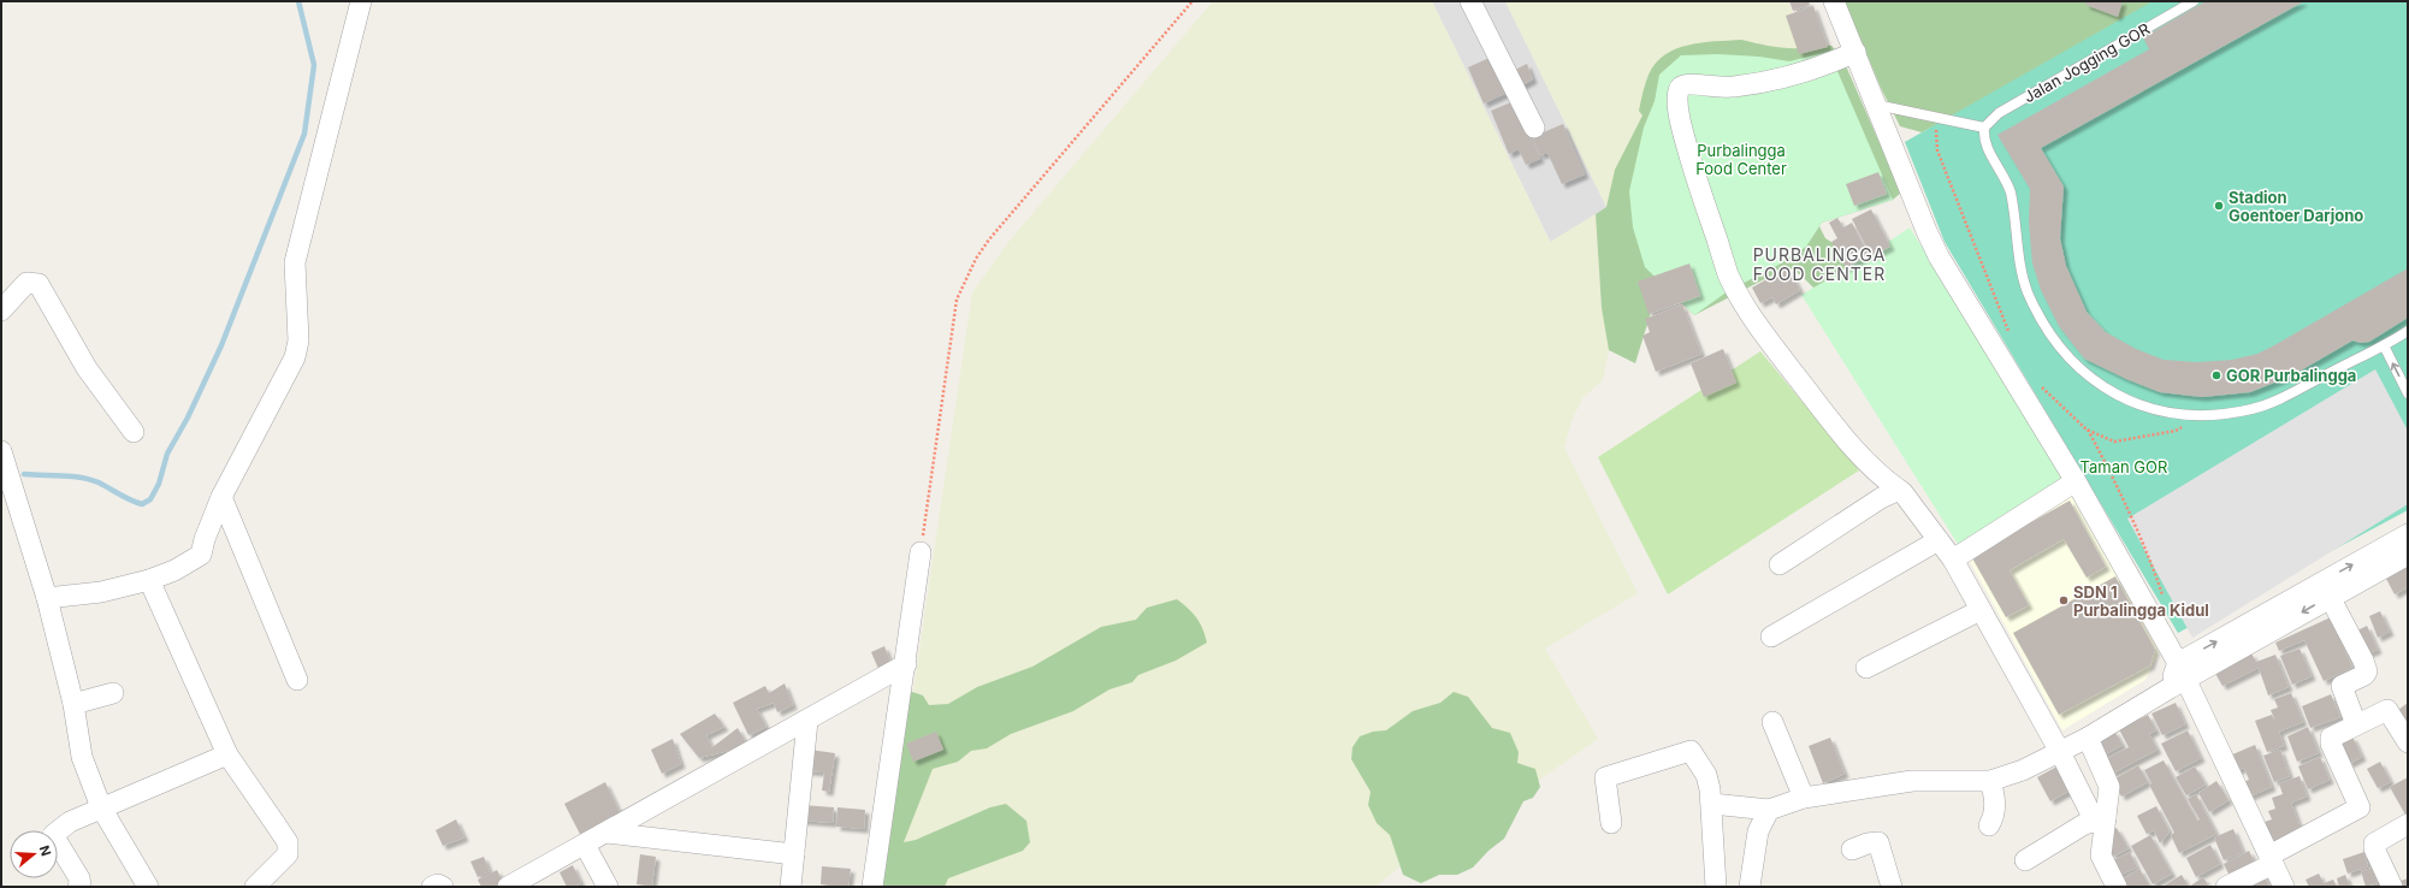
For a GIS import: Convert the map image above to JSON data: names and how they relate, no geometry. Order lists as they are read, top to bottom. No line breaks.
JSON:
{"streets":{"lane":["Jalan Jogging GOR"]},"districts":["PURBALINGGA FOOD CENTER"],"parks":["Purbalingga Food Center","Taman GOR"],"places":["Stadion Goentoer Darjono","GOR Purbalingga","SDN 1 Purbalingga Kidul"],"north":"right"}
